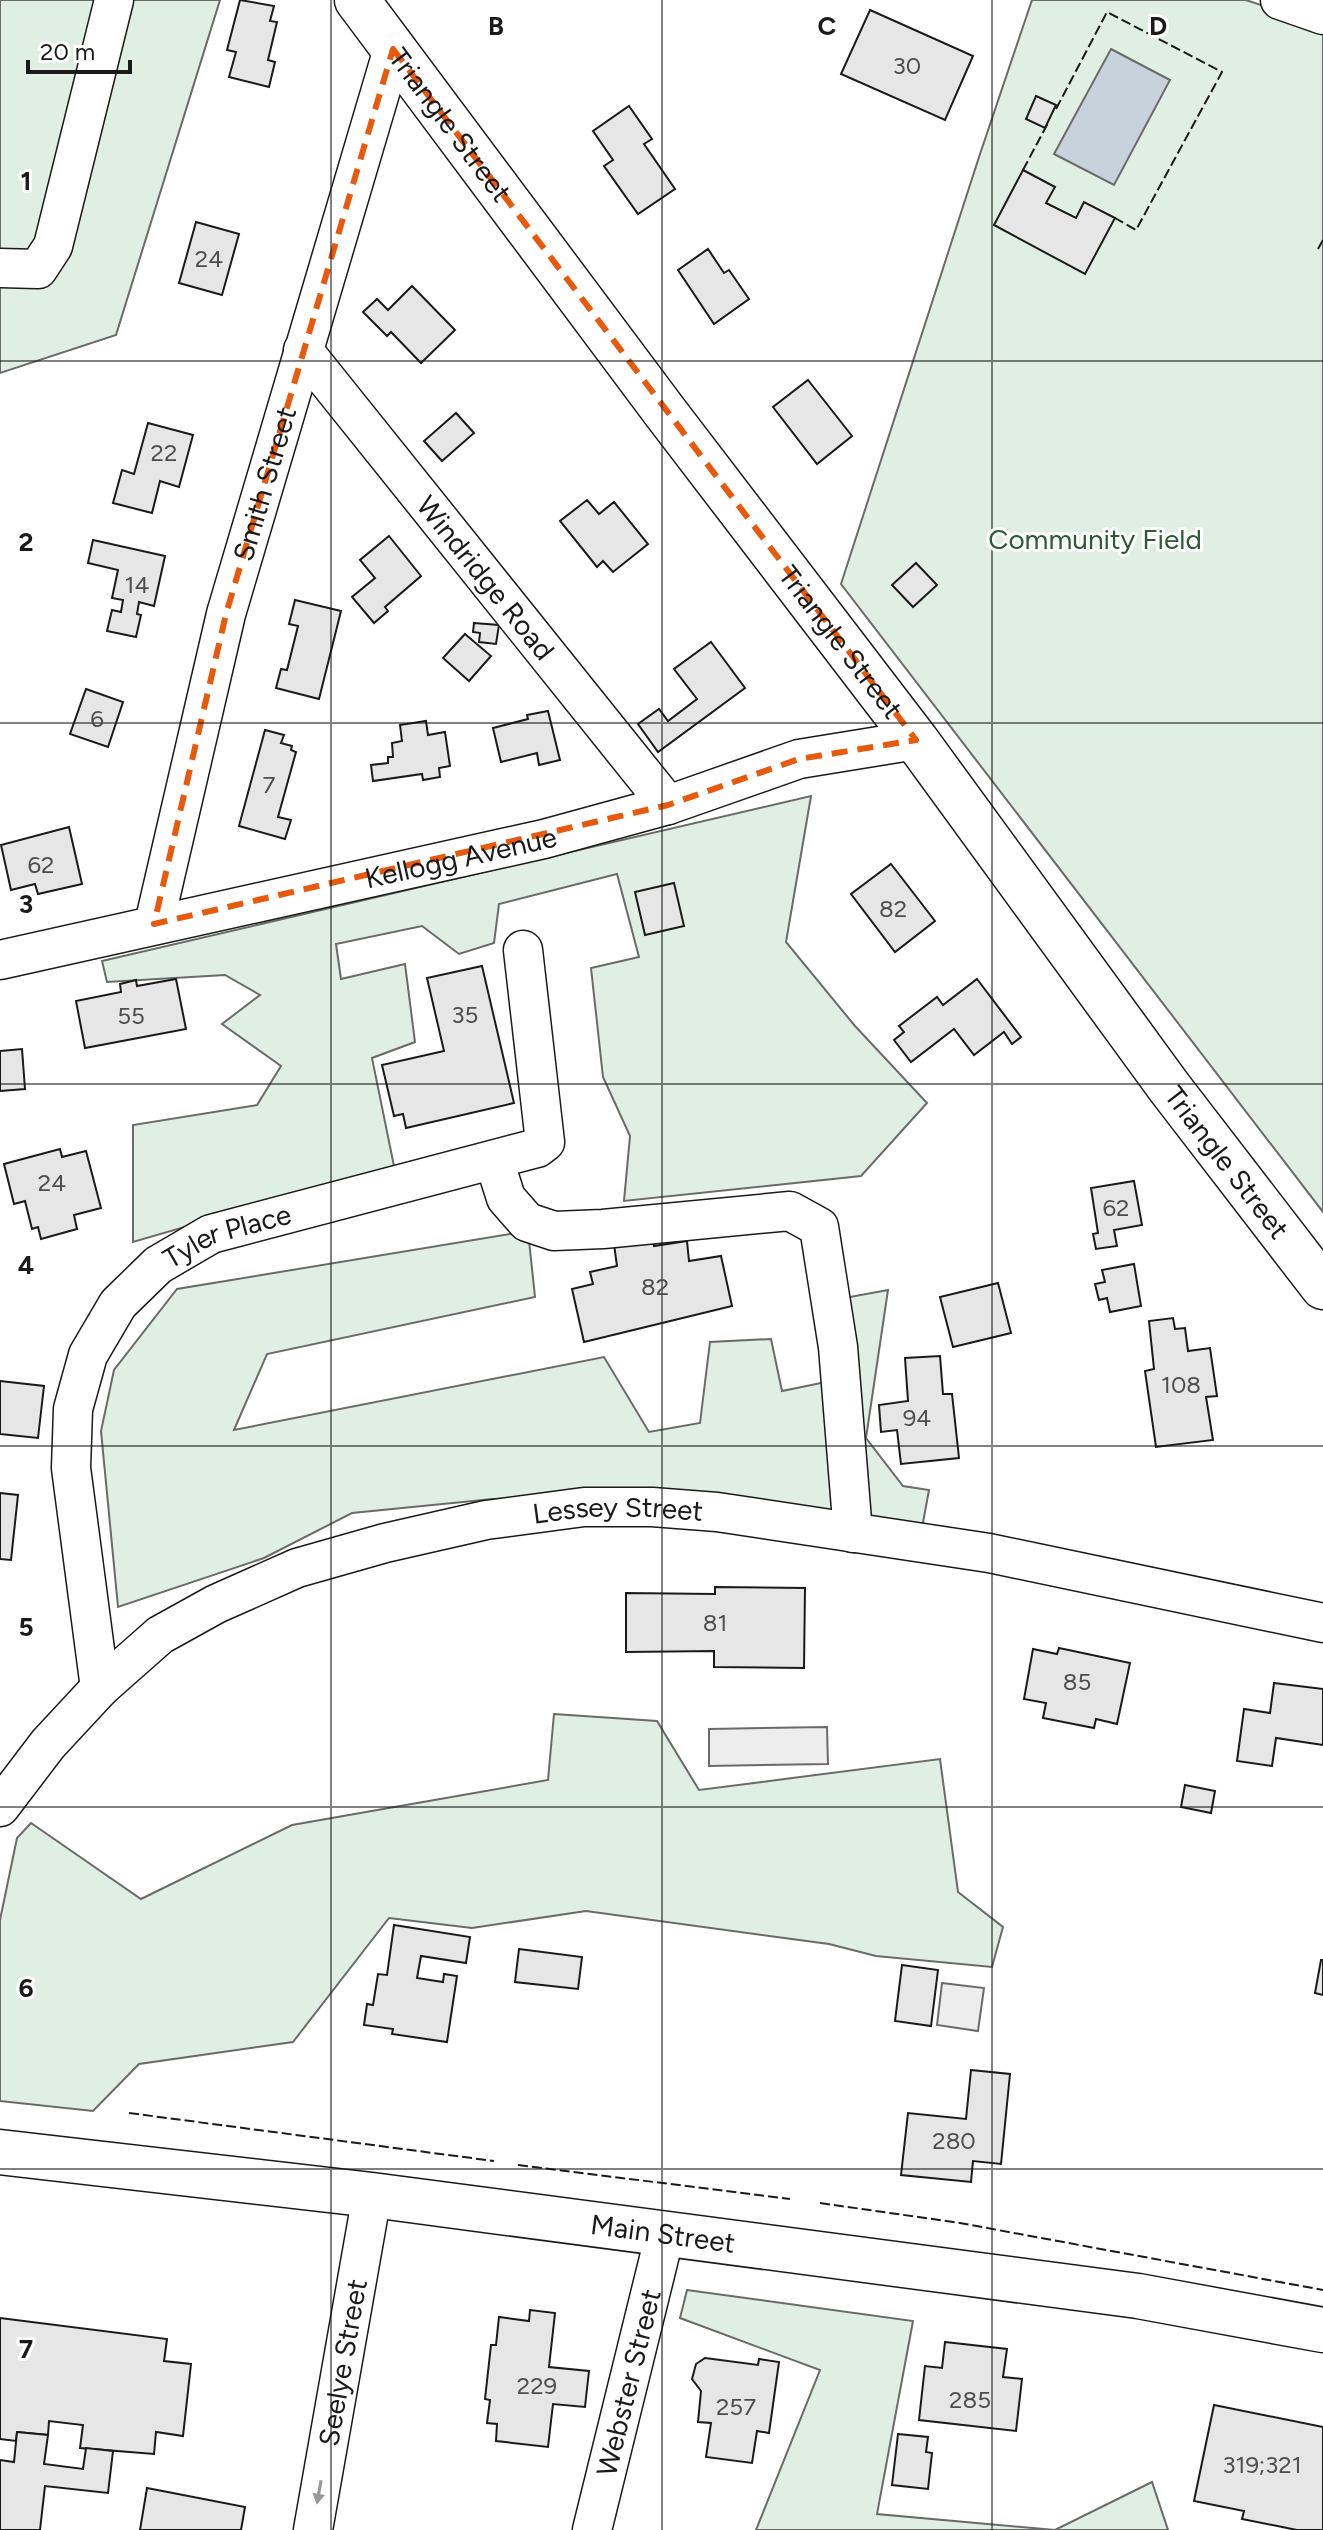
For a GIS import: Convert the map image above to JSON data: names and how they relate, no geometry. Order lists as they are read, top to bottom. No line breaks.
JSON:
{"streets":{"main road":["Triangle Street","Main Street"],"street":["Smith Street","Windridge Road","Kellogg Avenue","Tyler Place","Lessey Street","Seelye Street","Webster Street"]},"crossings":[["Triangle Street","Smith Street"],["Triangle Street","Kellogg Avenue"],["Smith Street","Windridge Road"],["Smith Street","Kellogg Avenue"],["Windridge Road","Kellogg Avenue"],["Tyler Place","Lessey Street"],["Main Street","Seelye Street"],["Main Street","Webster Street"]],"one_way":["Seelye Street"],"parks":["Community Field"],"house_numbers":["30","24","22","14","6","7","62","82","35","55","24","62","82","108","94","81","85","280","229","285","257","319;321"],"scale_bar":"20 m","grid":{"columns":["B","C","D"],"rows":["1","2","3","4","5","6","7"]}}
